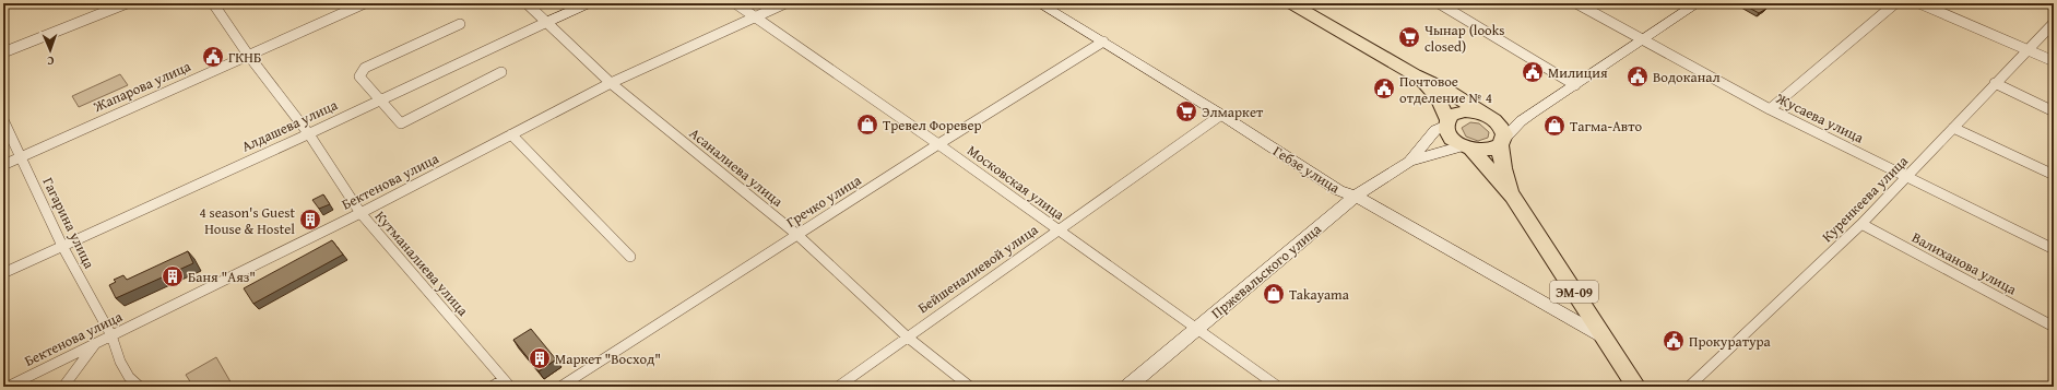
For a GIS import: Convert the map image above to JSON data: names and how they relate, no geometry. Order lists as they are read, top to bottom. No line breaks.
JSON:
{"streets":{"highway":["ЭМ-09"],"main road":["Алдашева улица","Гебзе улица","Пржевальского улица"],"street":["Жапарова улица","Жусаева улица","Асаналиева улица","Бектенова улица","Московская улица","Куренкеева улица","Гречко улица","Гагарина улица","Кутманалиева улица","Валиханова улица","Бейшеналиевой улица"]},"crossings":[["Жапарова улица","Гагарина улица"],["Жапарова улица","Кутманалиева улица"],["Жусаева улица","Куренкеева улица"],["Алдашева улица","Асаналиева улица"],["Алдашева улица","Гагарина улица"],["Алдашева улица","Кутманалиева улица"],["Асаналиева улица","Бектенова улица"],["Асаналиева улица","Гречко улица"],["Асаналиева улица","Бейшеналиевой улица"],["Гебзе улица","Гречко улица"],["Гебзе улица","Бейшеналиевой улица"],["Гебзе улица","Пржевальского улица"],["Гебзе улица","ЭМ-09"],["Бектенова улица","Московская улица"],["Бектенова улица","Гагарина улица"],["Бектенова улица","Кутманалиева улица"],["Московская улица","Гречко улица"],["Московская улица","Бейшеналиевой улица"],["Московская улица","Пржевальского улица"],["Куренкеева улица","Валиханова улица"],["Пржевальского улица","ЭМ-09"]],"places":{"supermarket":["Чынар (looks closed)","Элмаркет"],"public building":["ГКНБ","Милиция","Водоканал","Почтовое отделение № 4","Прокуратура"],"shop":["Тревел Форевер","Тагма-Авто","Takayama"],"building":["4 season's Guest House & Hostel","Баня \"Аяз\"","Маркет \"Восход\""]},"north":"bottom"}
